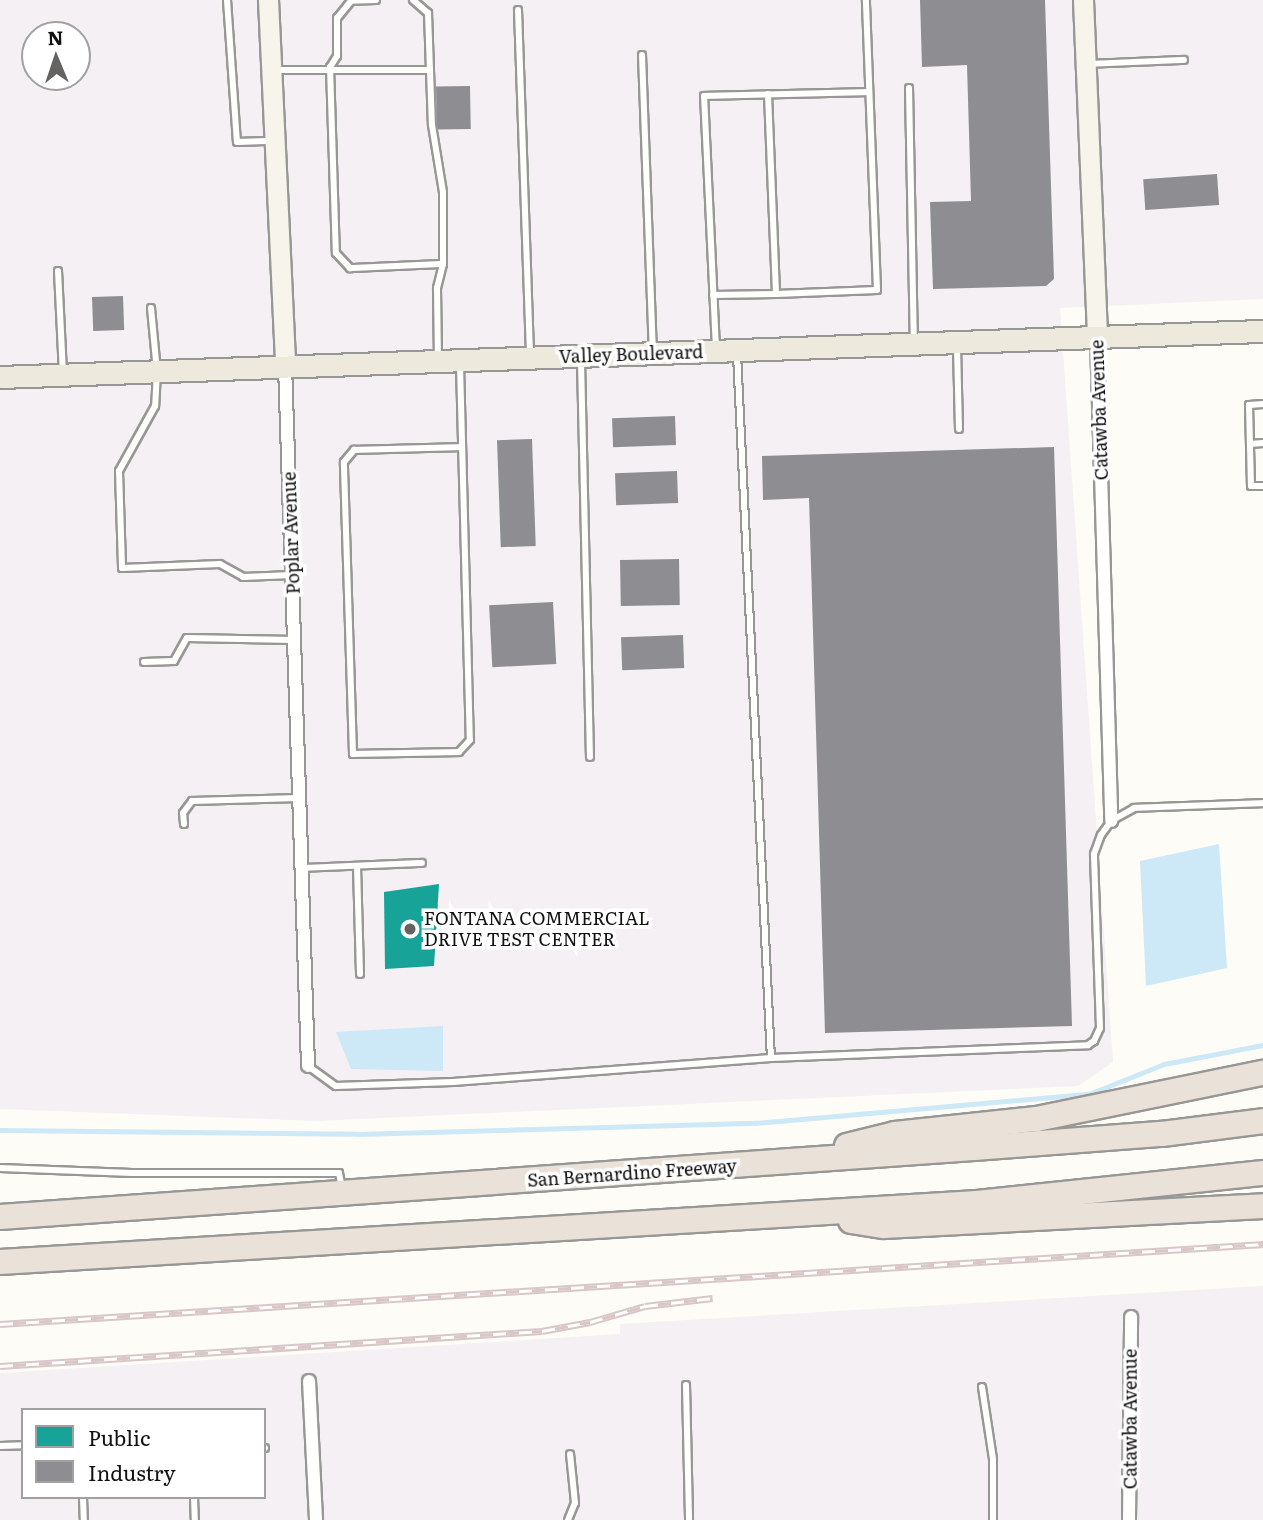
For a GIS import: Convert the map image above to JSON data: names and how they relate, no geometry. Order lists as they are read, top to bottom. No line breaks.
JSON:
{"streets":{"highway":["San Bernardino Freeway"],"main road":["Valley Boulevard"],"street":["Catawba Avenue","Poplar Avenue"]},"crossings":[["Valley Boulevard","Catawba Avenue"],["Valley Boulevard","Poplar Avenue"]],"places":["FONTANA COMMERCIAL DRIVE TEST CENTER"],"legend":["Public","Industry"],"north":"top"}
